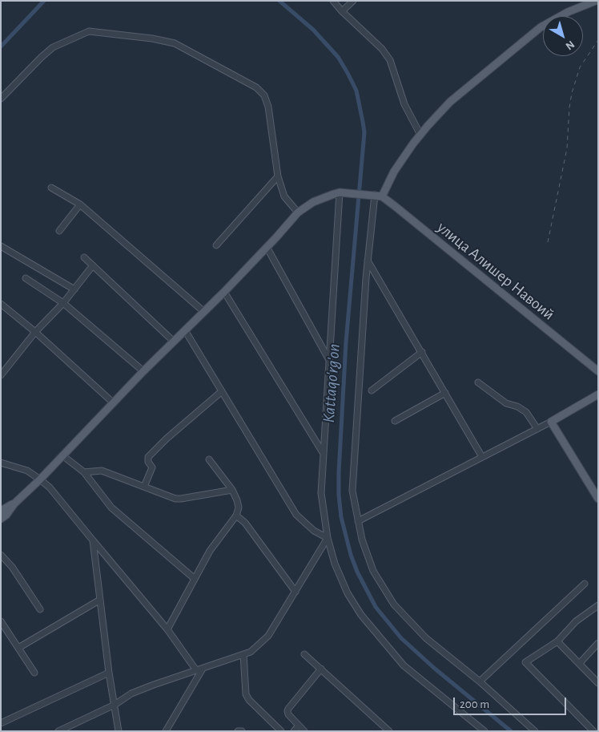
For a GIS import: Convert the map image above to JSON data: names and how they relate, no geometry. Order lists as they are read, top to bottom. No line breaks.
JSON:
{"streets":{"main road":["улица Алишер Навоий"]},"water":["Kattaqo'rg'on"],"scale_bar":"200 m","north":"bottom right"}
